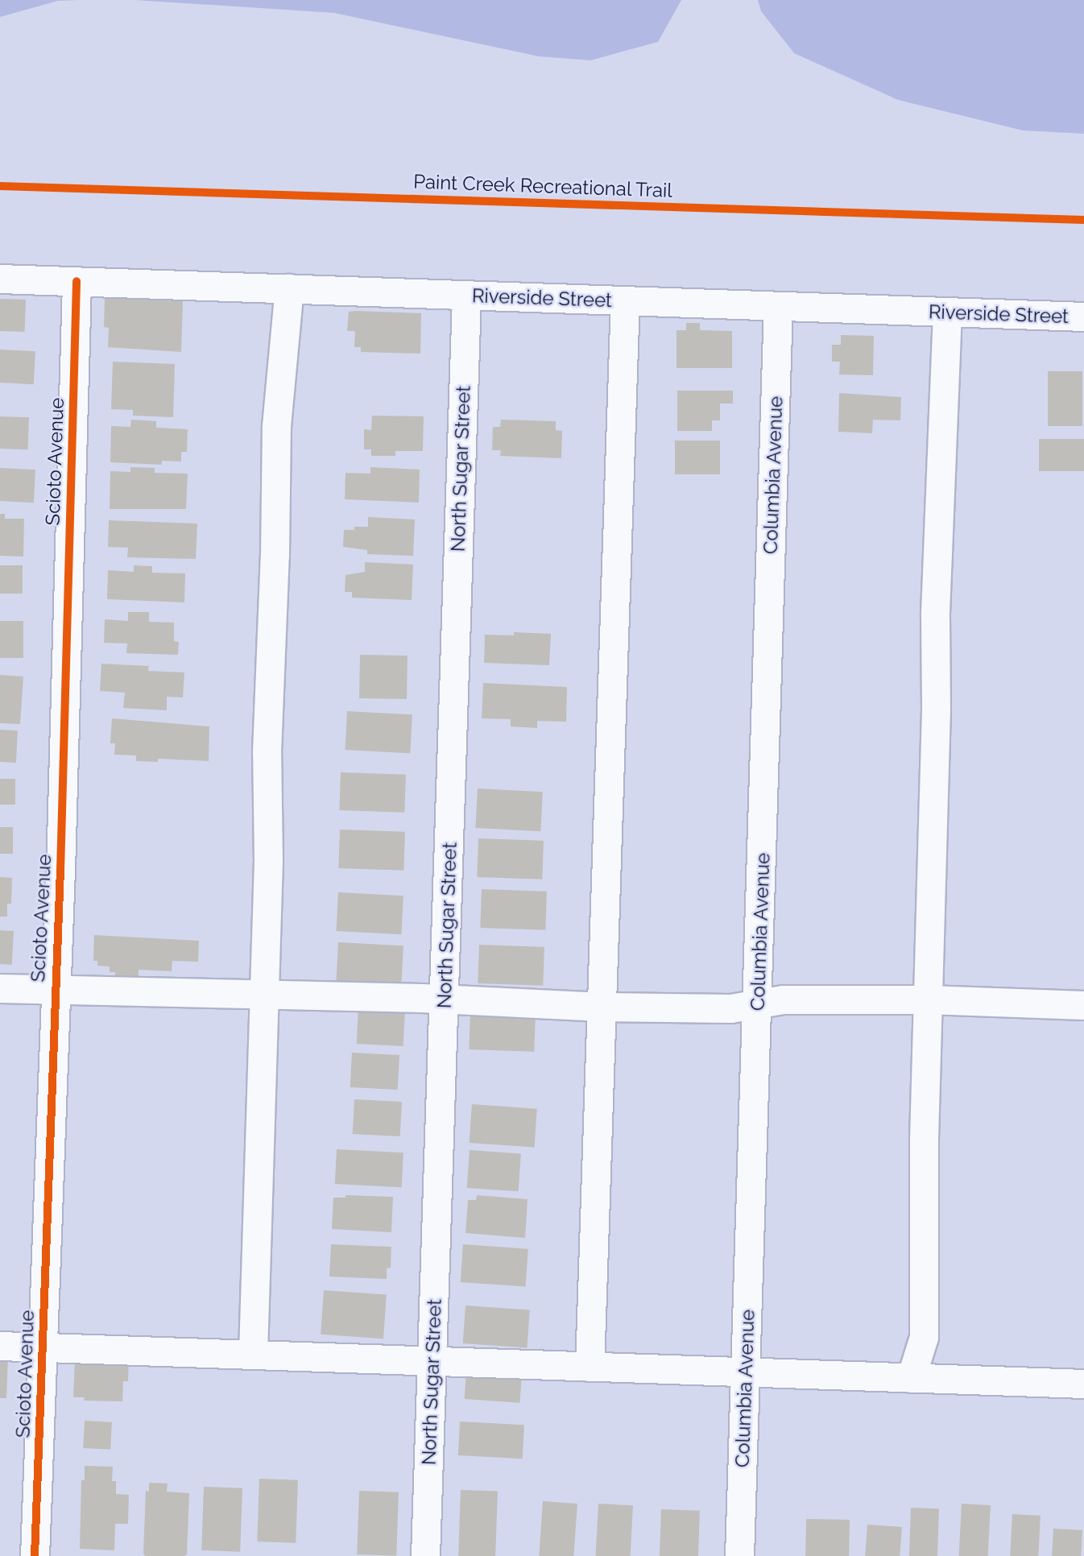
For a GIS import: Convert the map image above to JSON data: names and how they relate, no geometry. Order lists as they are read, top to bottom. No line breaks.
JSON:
{"streets":{"street":["Riverside Street","Scioto Avenue","North Sugar Street","Columbia Avenue"],"cycle path":["Paint Creek Recreational Trail"]},"crossings":[["Riverside Street","Scioto Avenue"],["Riverside Street","North Sugar Street"],["Riverside Street","Columbia Avenue"]]}
